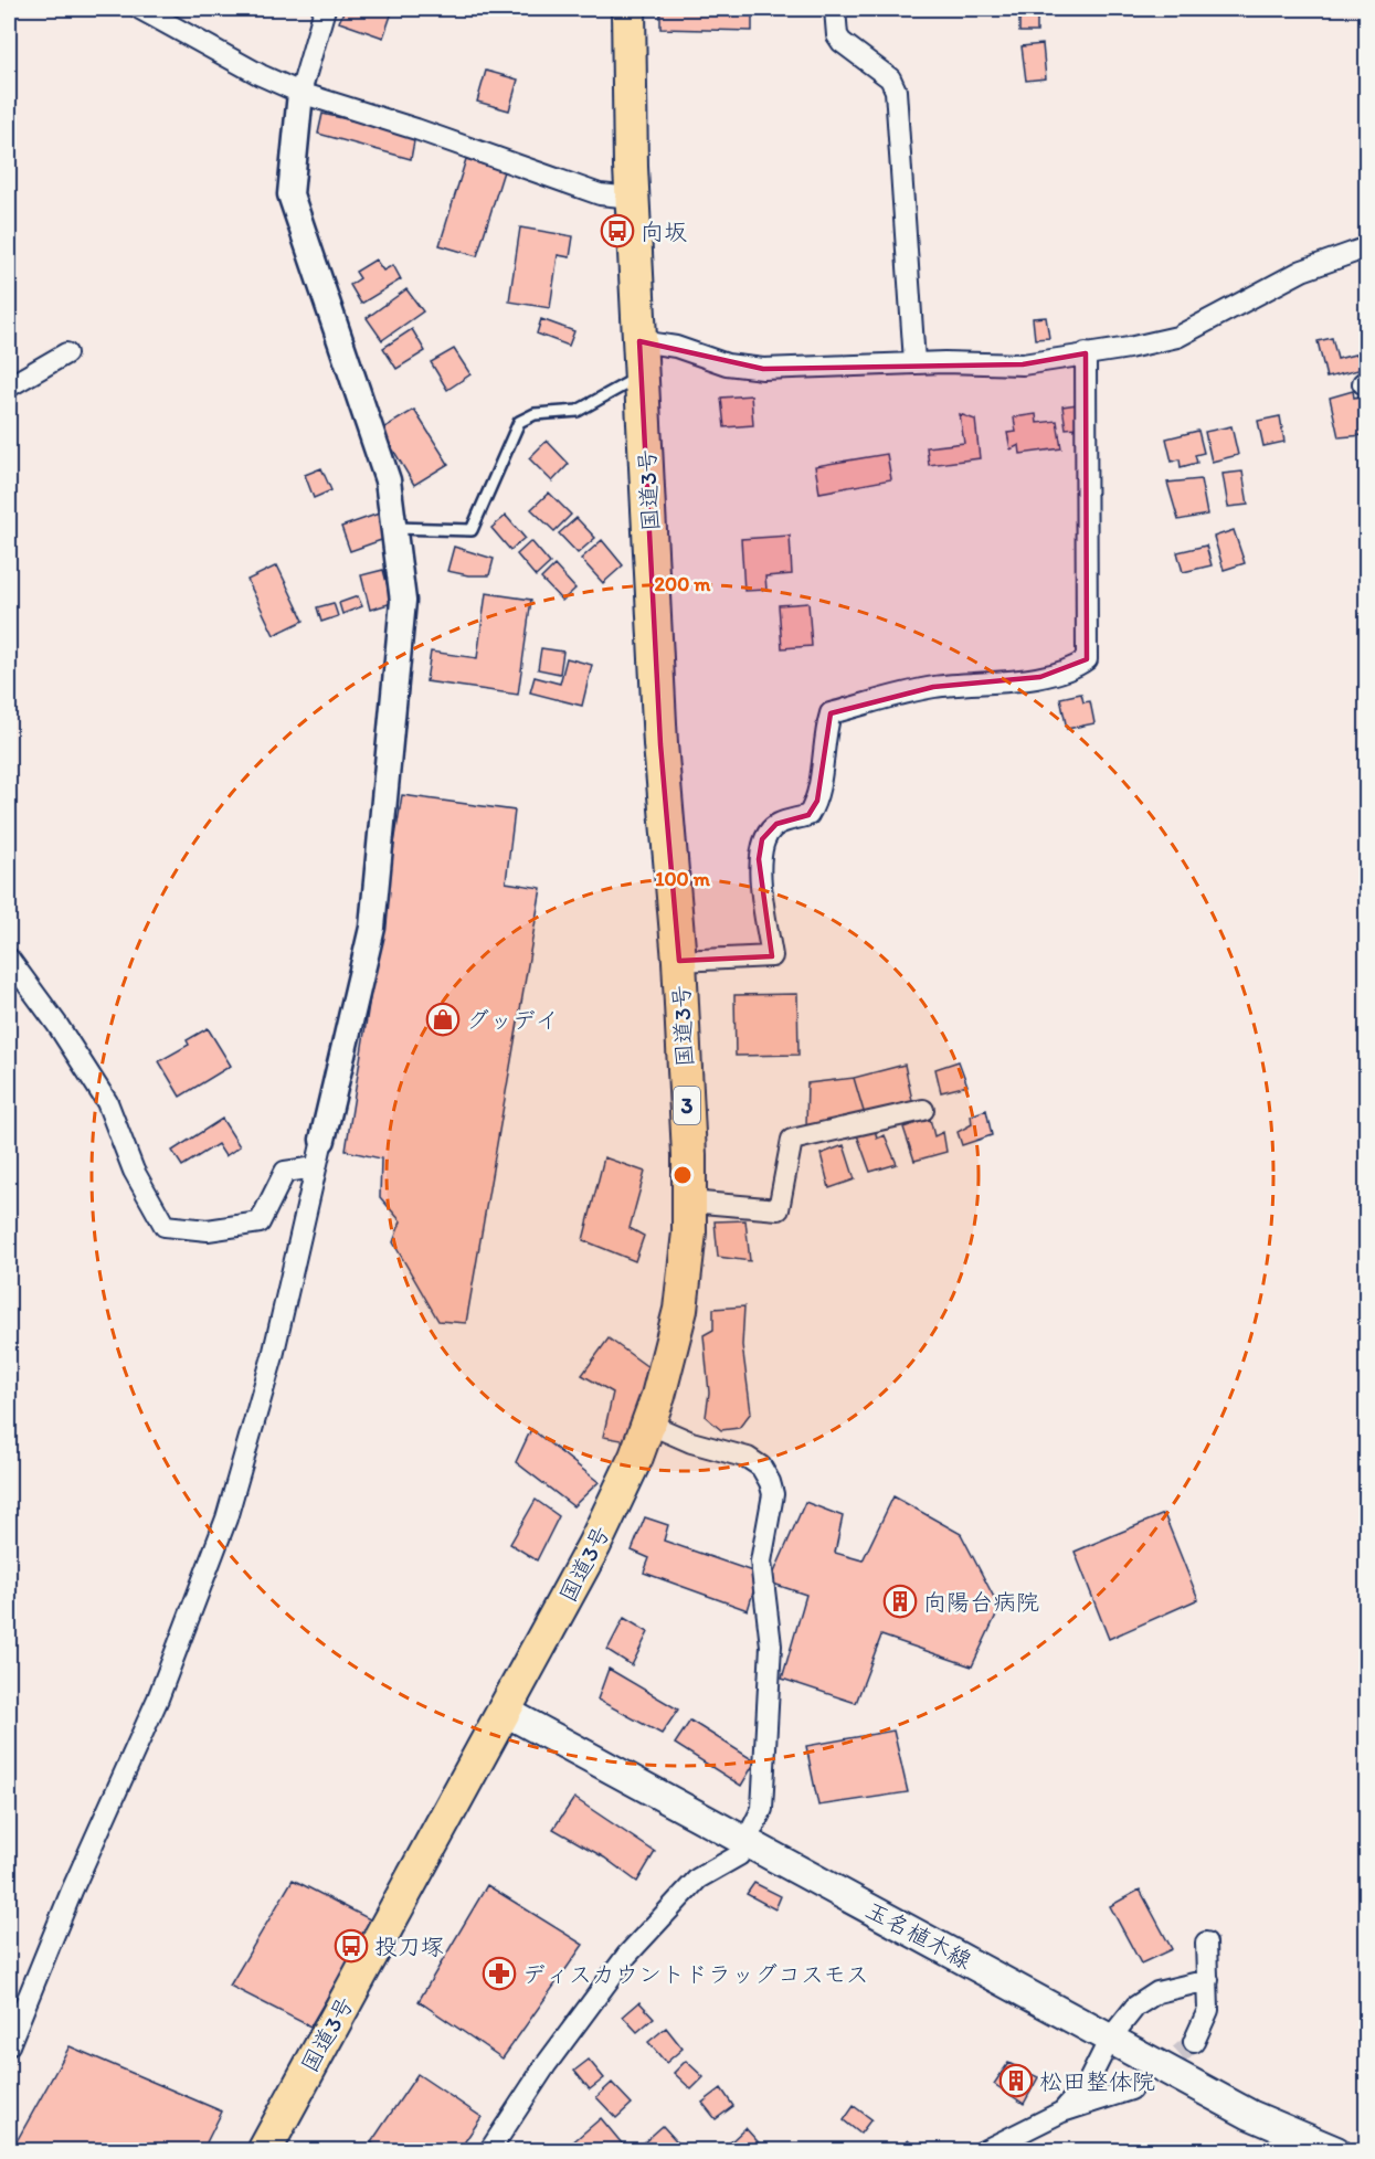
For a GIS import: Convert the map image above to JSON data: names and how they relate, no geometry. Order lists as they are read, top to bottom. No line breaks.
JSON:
{"streets":{"highway":["国道3号","3"],"main road":["玉名植木線"]},"crossings":[["国道3号","玉名植木線"]],"places":{"bus stop":["向坂","投刀塚"],"shop":["グッデイ"],"building":["向陽台病院","松田整体院"],"pharmacy":["ディスカウントドラッグコスモス"]},"rings":["200 m","100 m"]}
